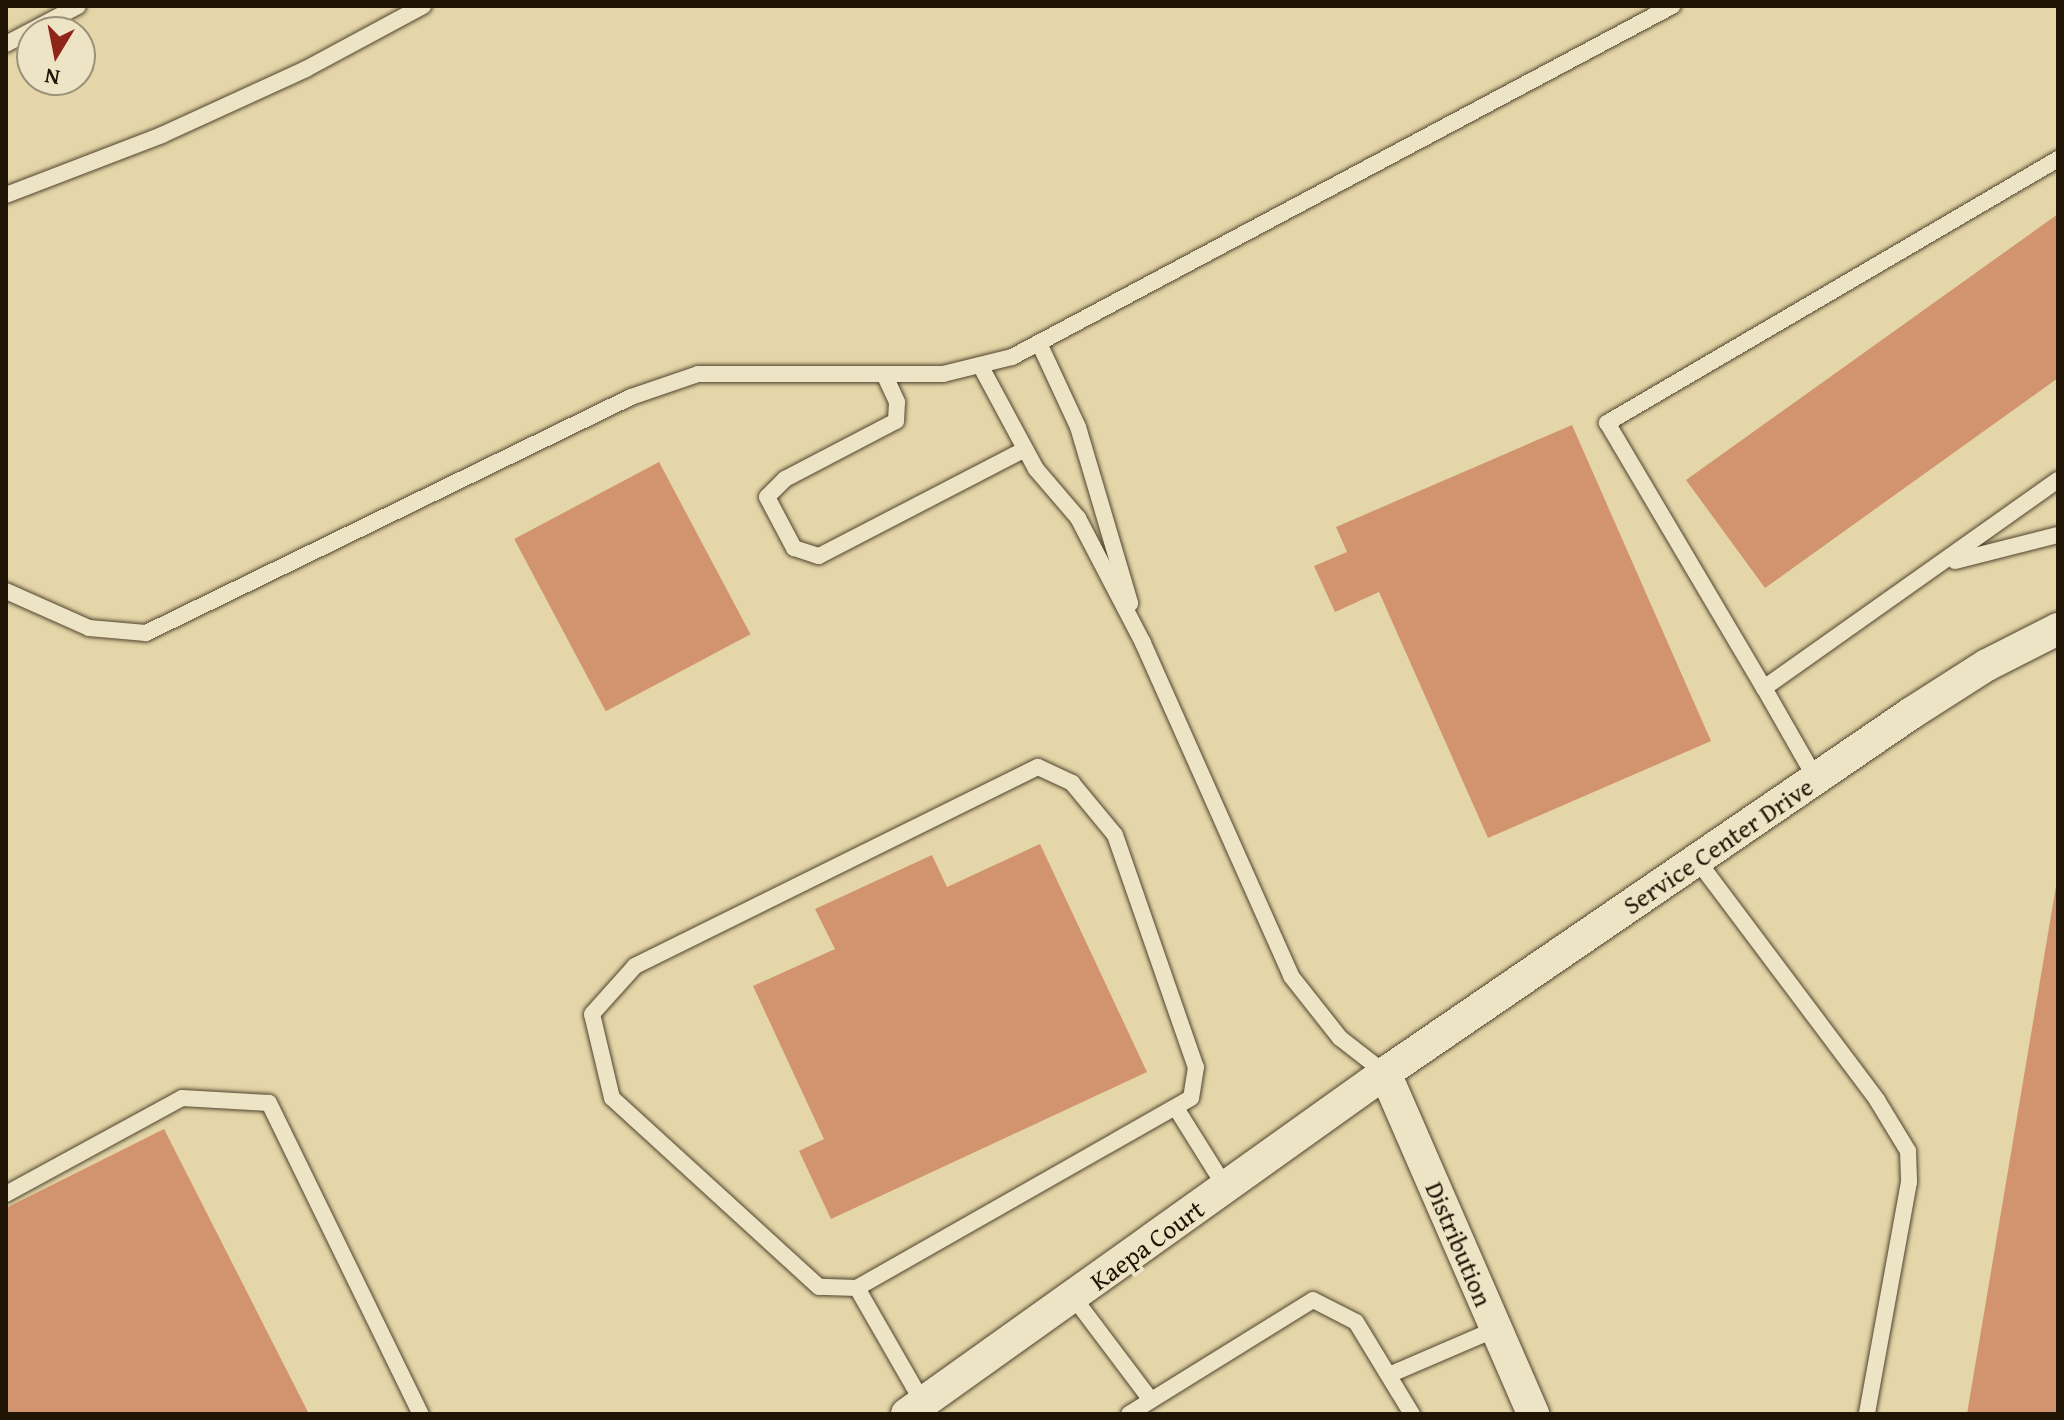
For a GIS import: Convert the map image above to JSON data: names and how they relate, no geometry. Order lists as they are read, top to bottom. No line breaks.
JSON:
{"streets":{"street":["Service Center Drive","Distribution","Kaepa Court"]},"crossings":[["Service Center Drive","Distribution"],["Service Center Drive","Kaepa Court"],["Distribution","Kaepa Court"]],"north":"bottom"}
